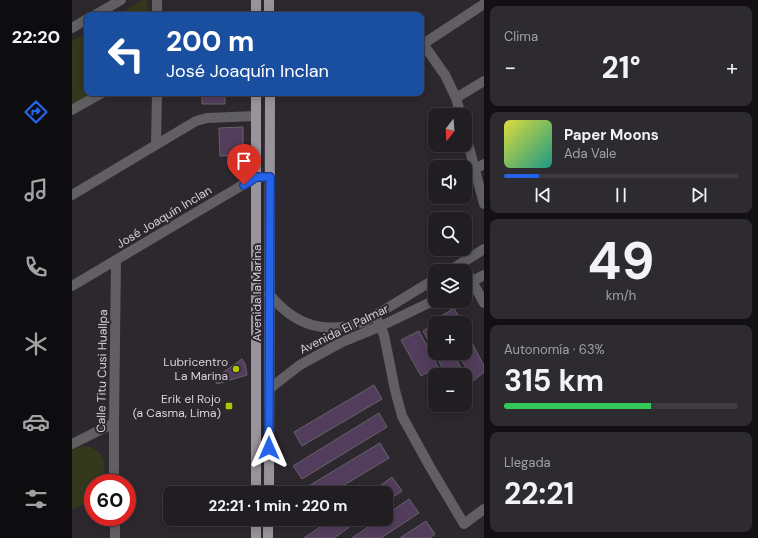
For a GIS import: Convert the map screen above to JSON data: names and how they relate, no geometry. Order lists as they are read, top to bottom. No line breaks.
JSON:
{"streets":{"main road":["Avenida la Marina"],"street":["José Joaquín Inclan","Avenida El Palmar","Calle Titu Cusi Huallpa"]},"crossings":[["José Joaquín Inclan","Avenida la Marina"],["José Joaquín Inclan","Calle Titu Cusi Huallpa"],["Avenida la Marina","Avenida El Palmar"]],"places":{"other":["Lubricentro La Marina"],"transit":["Erik el Rojo (a Casma, Lima)"]},"north":"bottom","page":{"tabs":"22:20","tile":["Clima",["49","km/h"],["Autonomía · 63%","315 km"],["Llegada","22:21"]],"turn":["200 m","José Joaquín Inclan"],"heat":["−","21°","+"],"map_buttons":["+","−"],"song":["Paper Moons","Ada Vale"],"limit":"60","trip":"22:21 · 1 min · 220 m"}}
